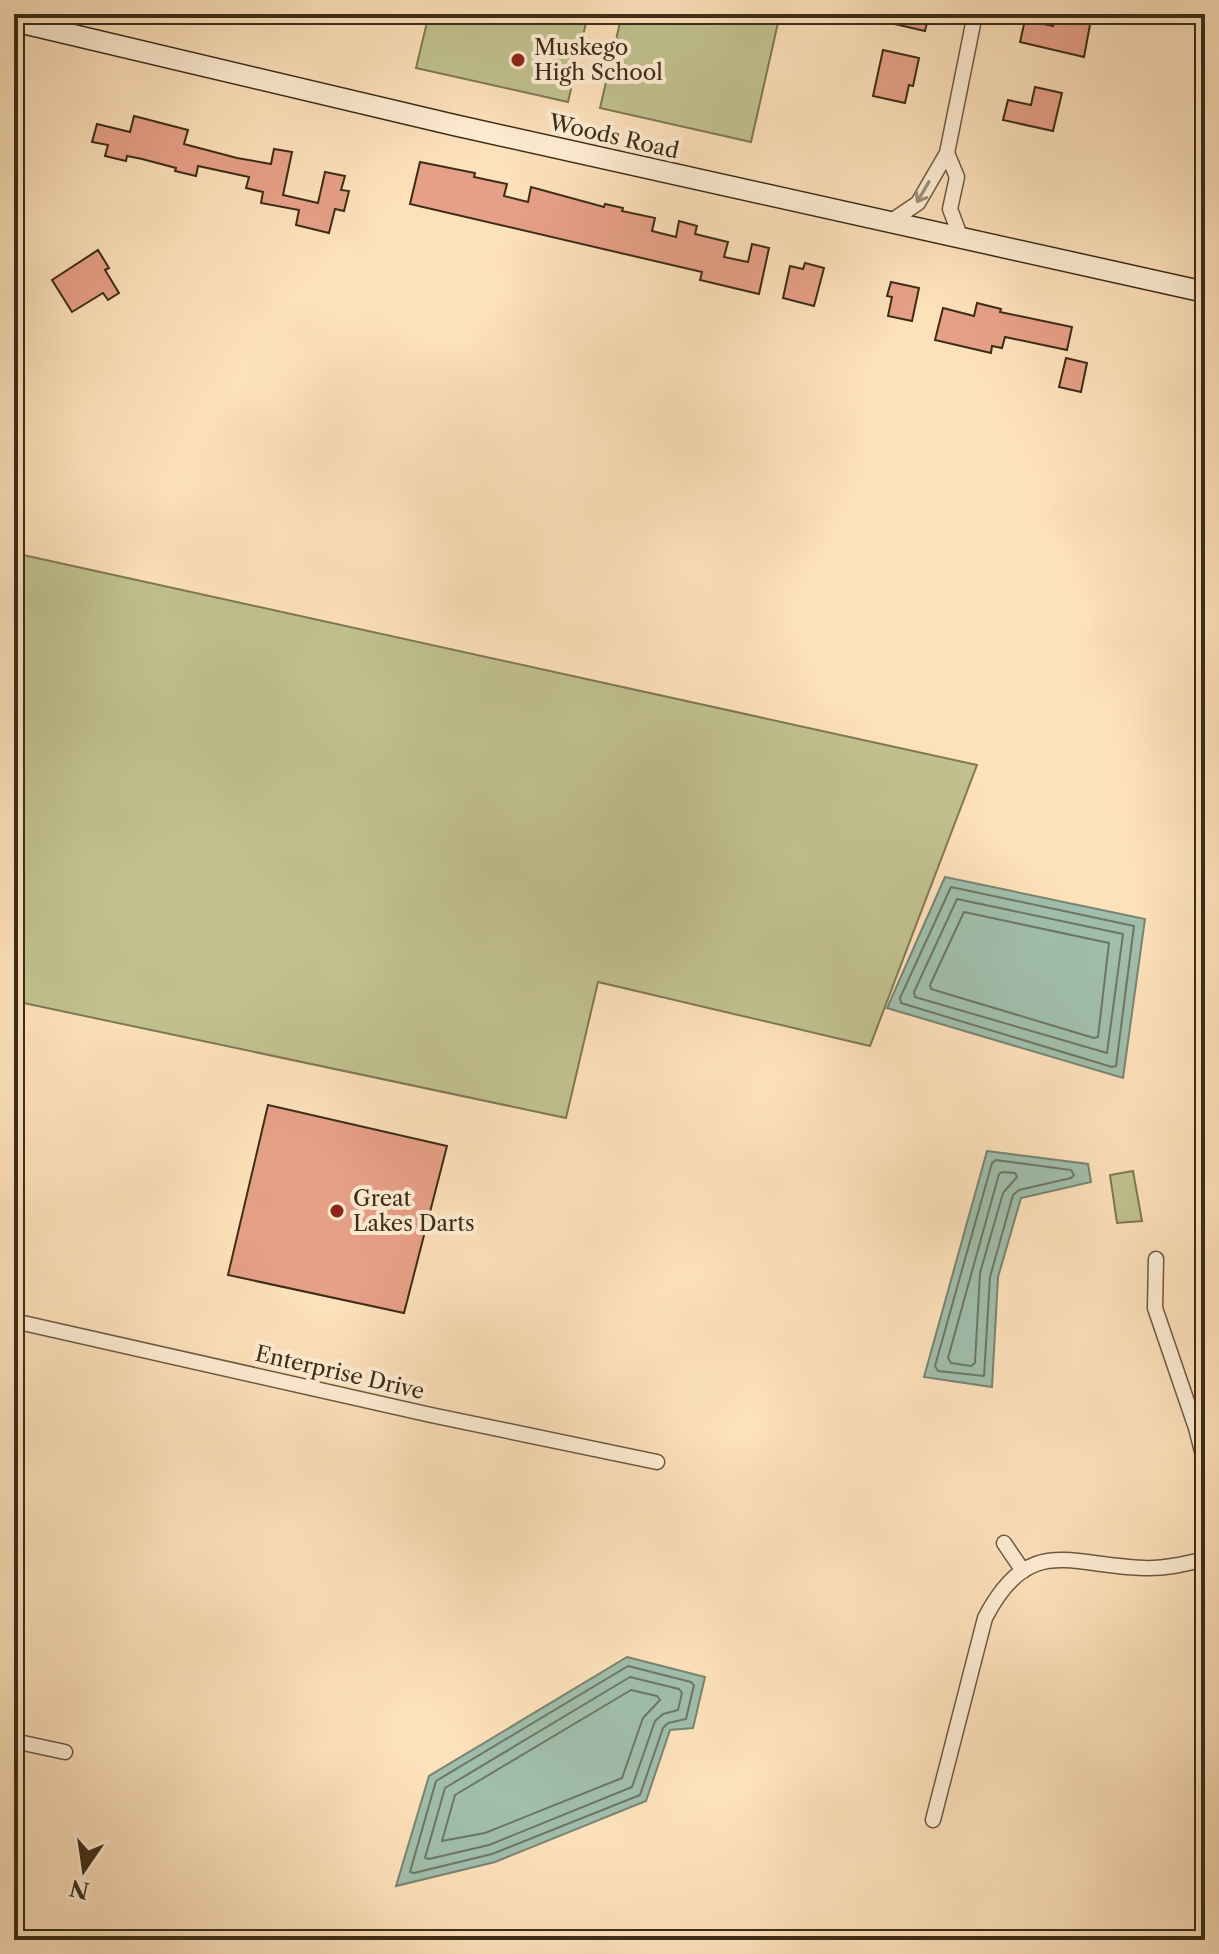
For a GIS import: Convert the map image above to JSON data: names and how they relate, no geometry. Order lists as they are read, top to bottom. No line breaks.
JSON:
{"streets":{"street":["Woods Road","Enterprise Drive"]},"places":["Muskego High School","Great Lakes Darts"],"north":"bottom"}
